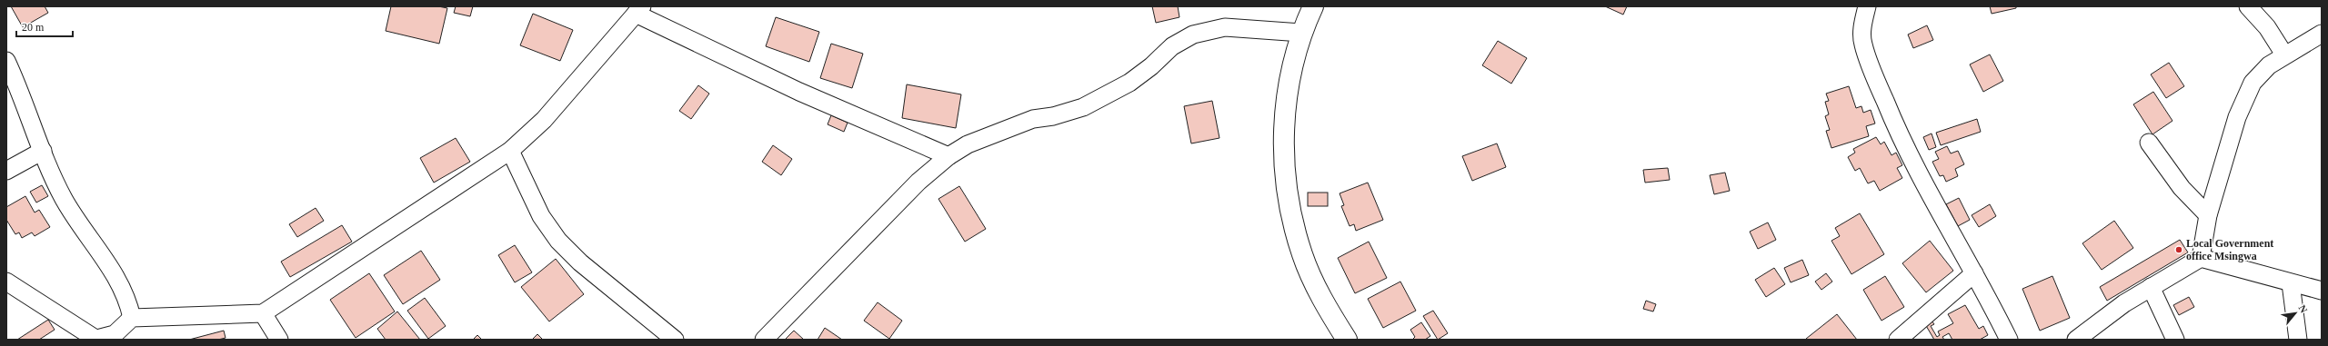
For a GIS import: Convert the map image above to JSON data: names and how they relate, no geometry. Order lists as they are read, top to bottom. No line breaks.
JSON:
{"places":["Local Government office Msingwa"],"scale_bar":"20 m","north":"top right"}
